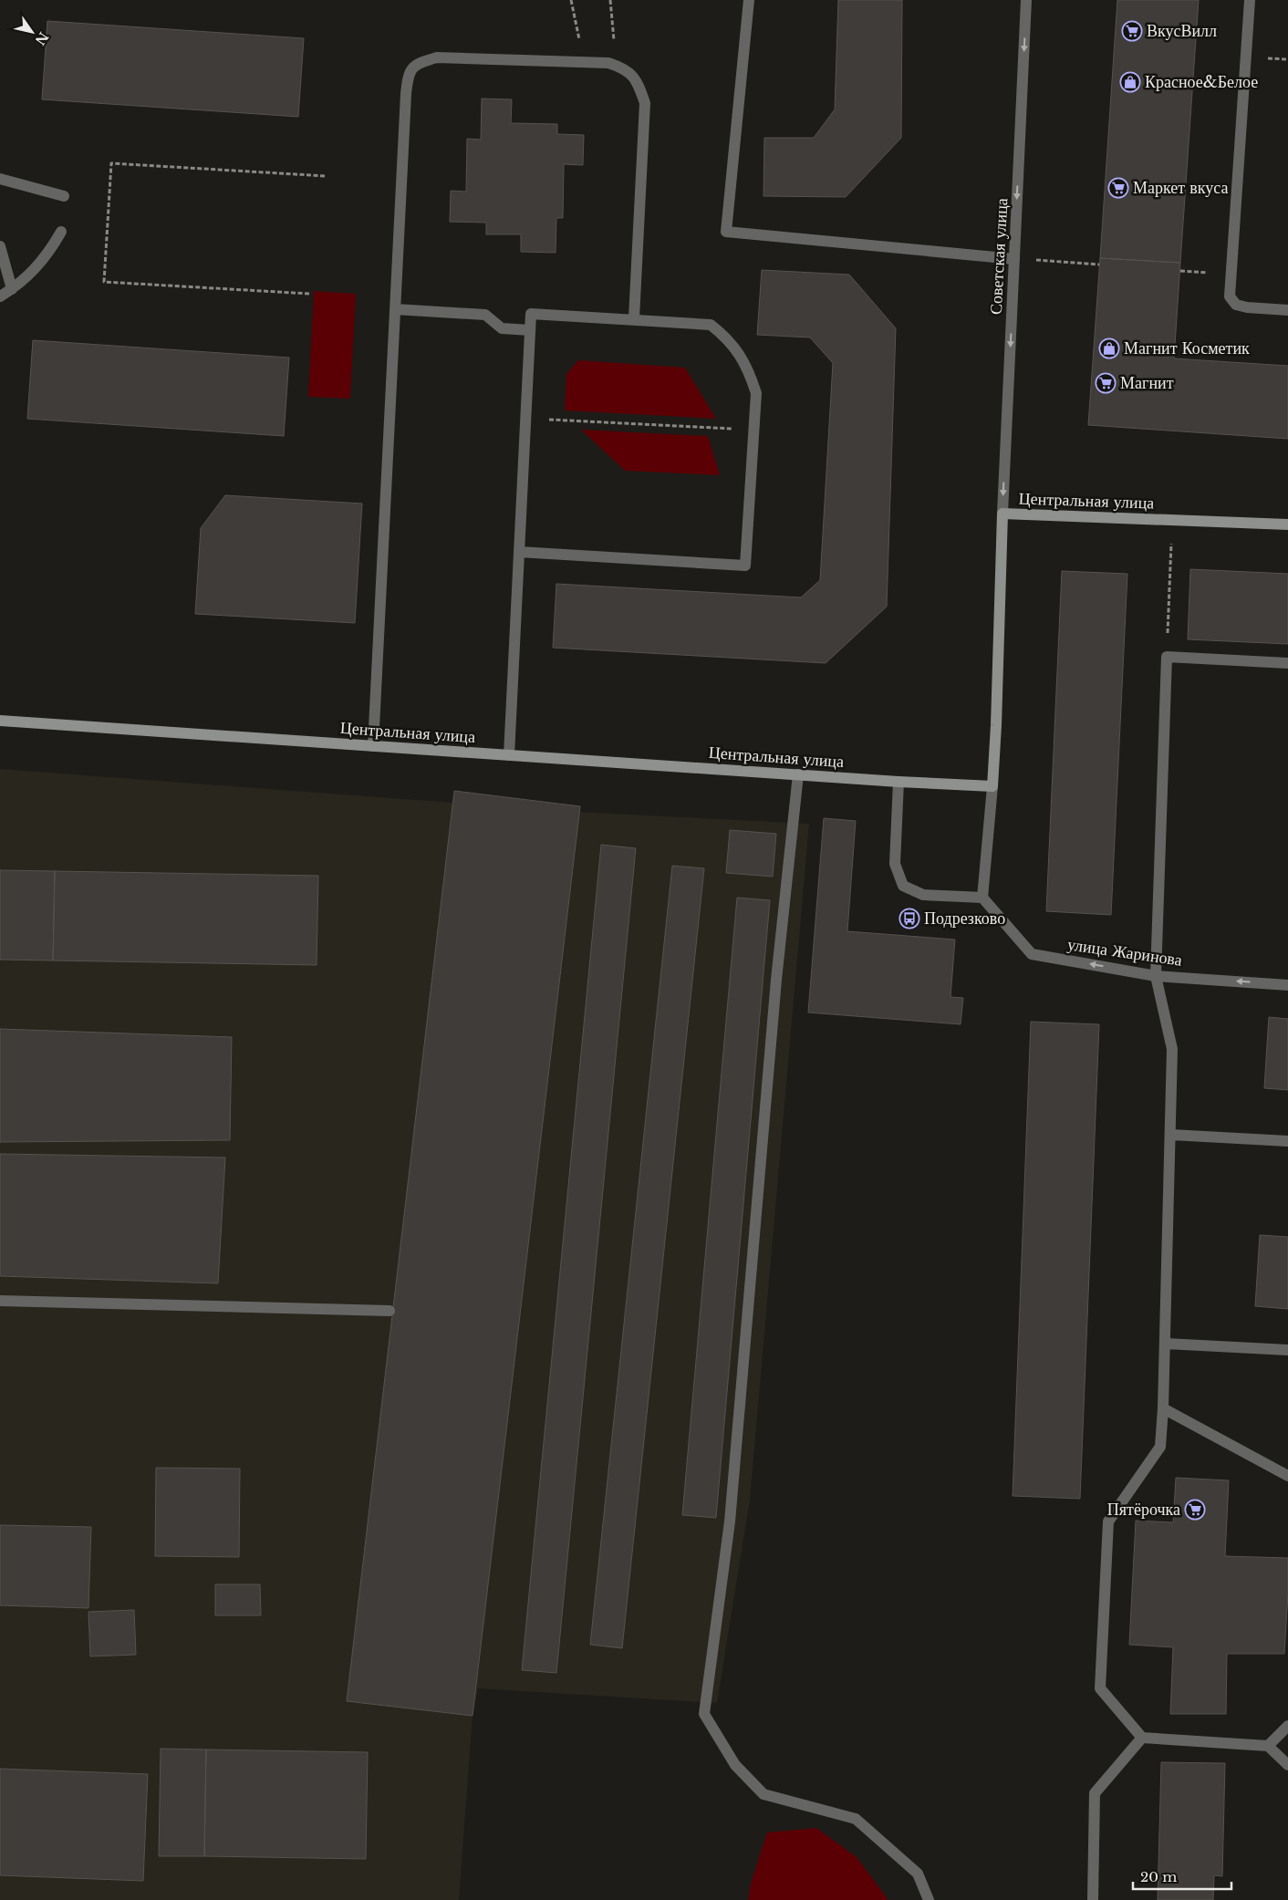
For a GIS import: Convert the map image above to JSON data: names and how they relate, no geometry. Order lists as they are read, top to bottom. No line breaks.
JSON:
{"streets":{"street":["Советская улица","Центральная улица","улица Жаринова"]},"crossings":[["Советская улица","Центральная улица"]],"one_way":["Советская улица","улица Жаринова"],"places":{"supermarket":["ВкусВилл","Маркет вкуса","Магнит","Пятёрочка"],"shop":["Красное&Белое","Магнит Косметик"],"bus stop":["Подрезково"]},"scale_bar":"20 m","north":"bottom right"}
